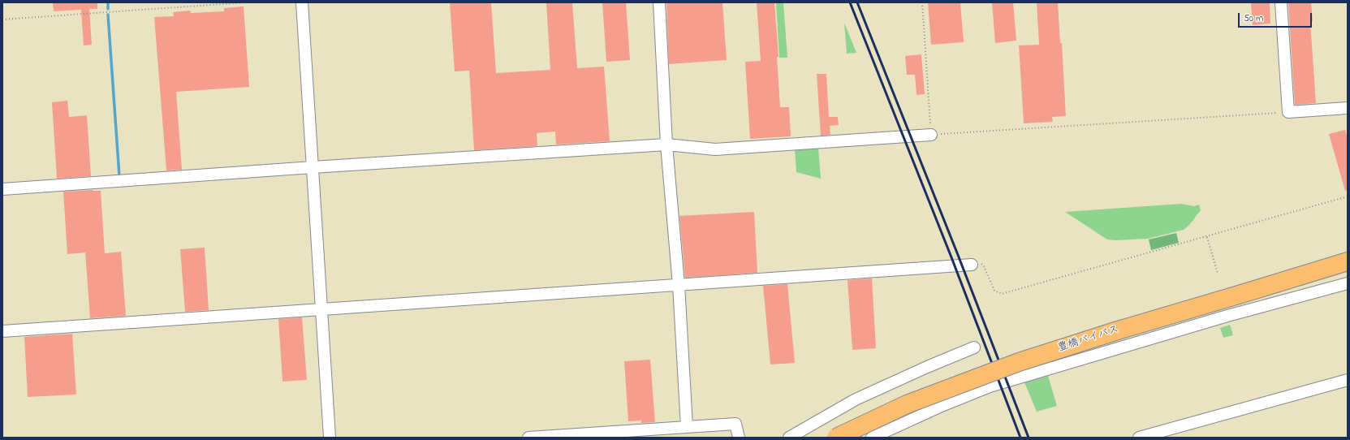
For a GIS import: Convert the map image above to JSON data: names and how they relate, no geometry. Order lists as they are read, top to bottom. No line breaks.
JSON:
{"streets":{"highway":["豊橋バイパス"]},"scale_bar":"50 m"}
